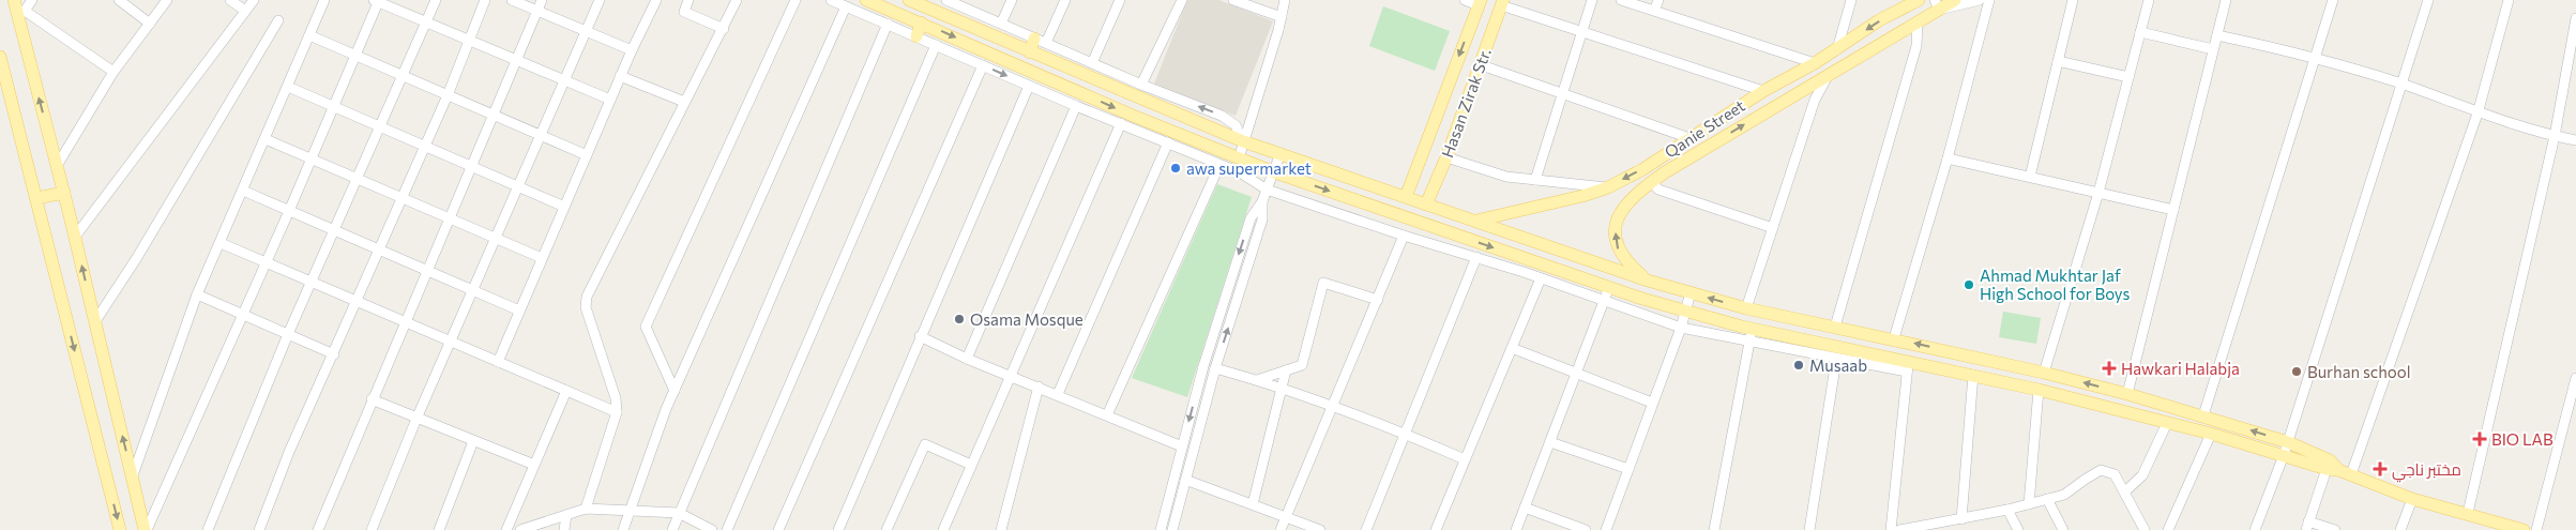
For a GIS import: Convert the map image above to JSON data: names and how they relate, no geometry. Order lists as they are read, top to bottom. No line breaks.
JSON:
{"streets":{"main road":["Hasan Zirak Str.","Qanie Street"]},"places":{"other":["awa supermarket","Ahmad Mukhtar Jaf High School for Boys","Osama Mosque","Musaab","Burhan school"],"health":["Hawkari Halabja","BIO LAB","مختبر ناجي"]}}
